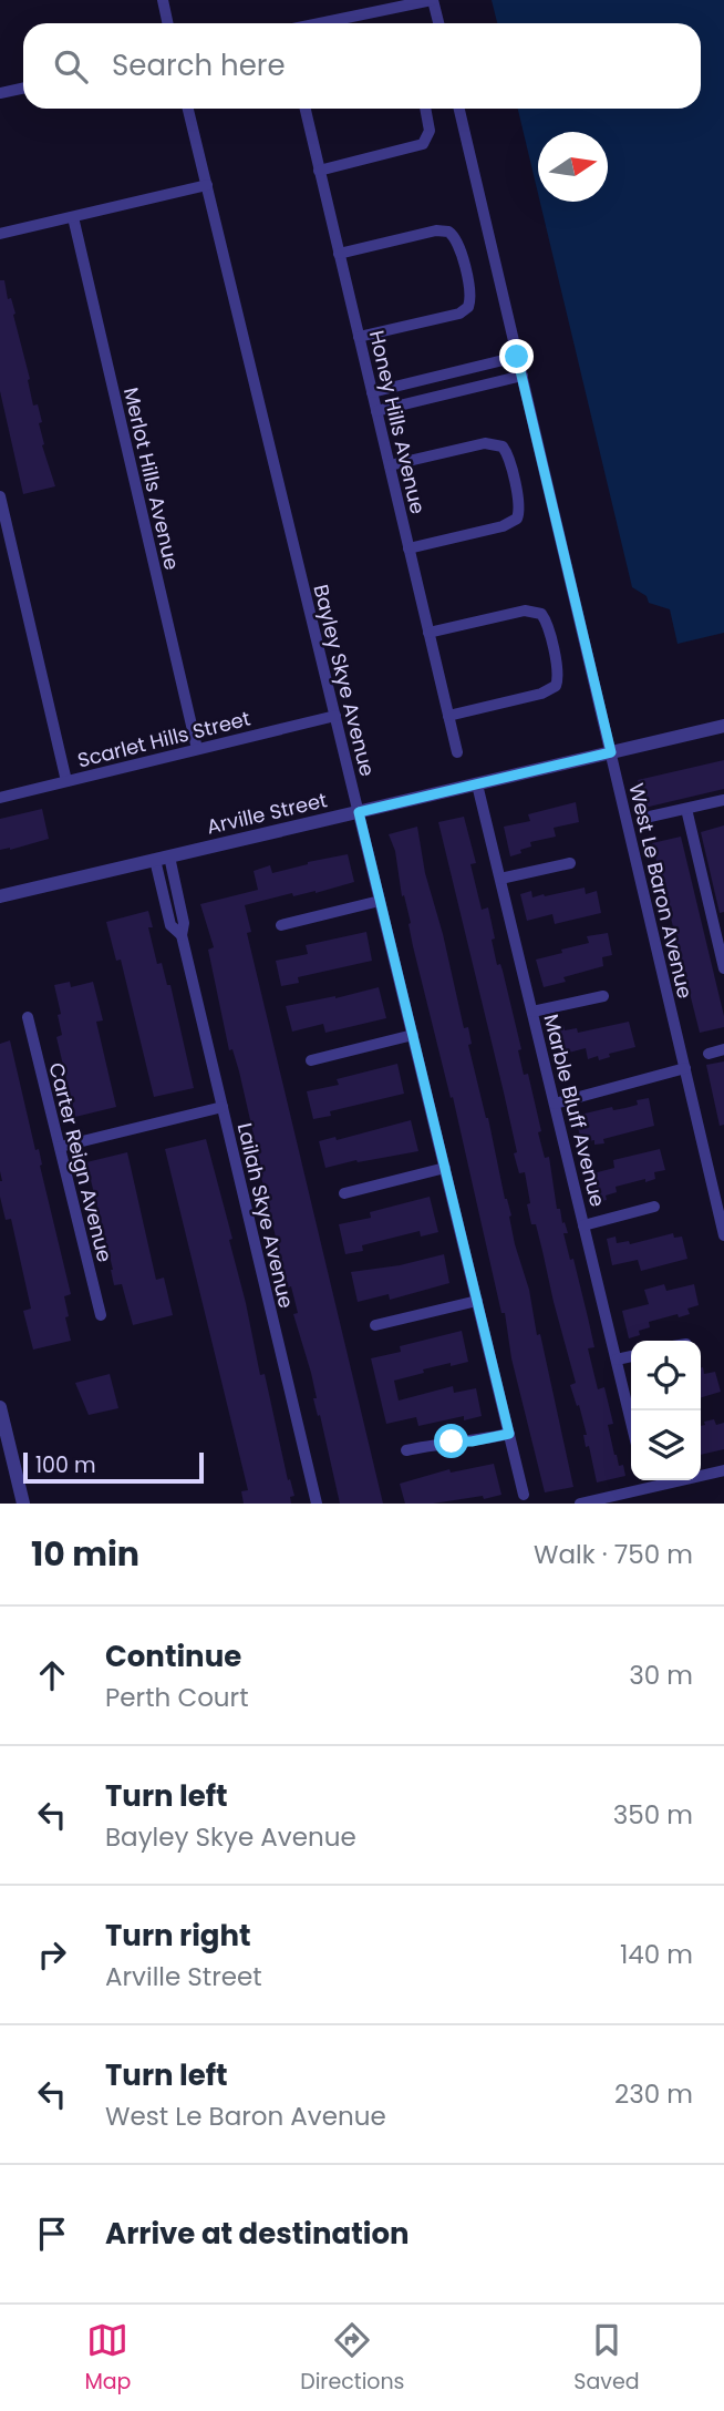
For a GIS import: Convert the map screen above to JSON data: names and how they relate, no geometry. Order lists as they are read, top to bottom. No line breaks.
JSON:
{"streets":{"street":["Honey Hills Avenue","Merlot Hills Avenue","Bayley Skye Avenue","Scarlet Hills Street","Arville Street","West Le Baron Avenue","Marble Bluff Avenue","Carter Reign Avenue","Lailah Skye Avenue"]},"crossings":[["Merlot Hills Avenue","Scarlet Hills Street"],["Bayley Skye Avenue","Scarlet Hills Street"],["Bayley Skye Avenue","Arville Street"],["Arville Street","West Le Baron Avenue"],["Arville Street","Marble Bluff Avenue"],["Arville Street","Lailah Skye Avenue"]],"scale_bar":"100 m","north":"right","page":{"search":"Search here","scale":"100 m","heading":["10 min","Walk · 750 m"],"list":[["Continue","Perth Court","30 m"],["Turn left","Bayley Skye Avenue","350 m"],["Turn right","Arville Street","140 m"],["Turn left","West Le Baron Avenue","230 m"],"Arrive at destination"],"nav":["Map","Directions","Saved"]}}
